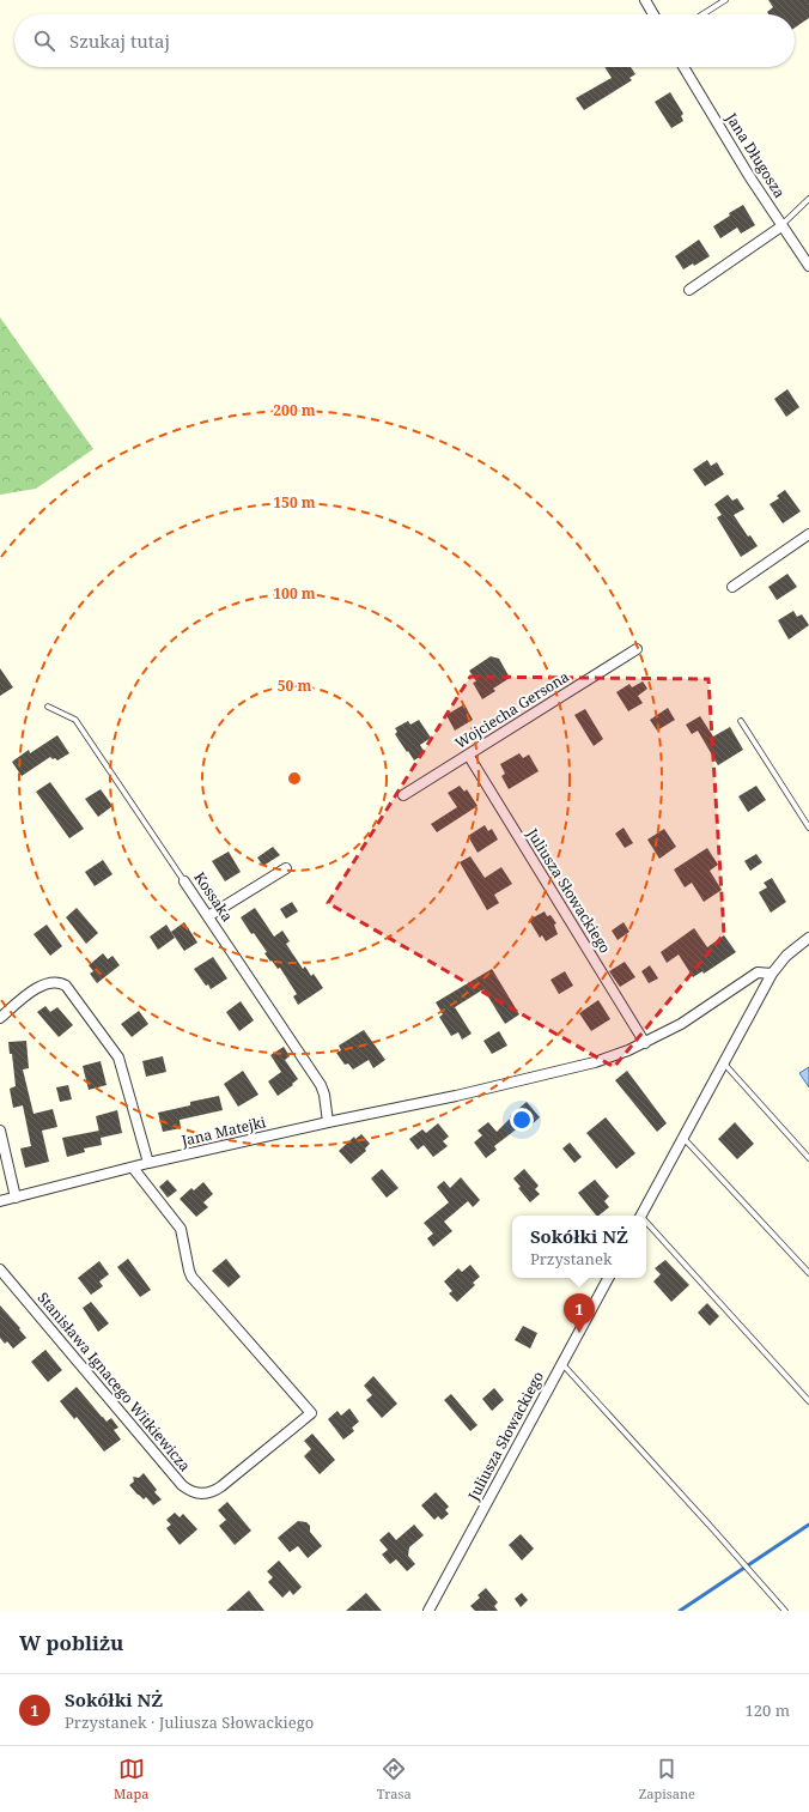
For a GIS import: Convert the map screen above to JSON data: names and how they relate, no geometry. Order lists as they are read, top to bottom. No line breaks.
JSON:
{"streets":{"street":["Jana Długosza","Wojciecha Gersona","Juliusza Słowackiego","Kossaka","Jana Matejki","Stanisława Ignacego Witkiewicza"]},"crossings":[["Wojciecha Gersona","Juliusza Słowackiego"],["Juliusza Słowackiego","Jana Matejki"],["Kossaka","Jana Matejki"],["Jana Matejki","Stanisława Ignacego Witkiewicza"]],"page":{"search":"Szukaj tutaj","popup":["Sokółki NŻ","Przystanek"],"pins":"1","heading":"W pobliżu","list":[{"mark":"1","name":"Sokółki NŻ","note":"Przystanek · Juliusza Słowackiego","value":"120 m"}],"nav":["Mapa","Trasa","Zapisane"]},"rings":["200 m","150 m","100 m","50 m"]}
